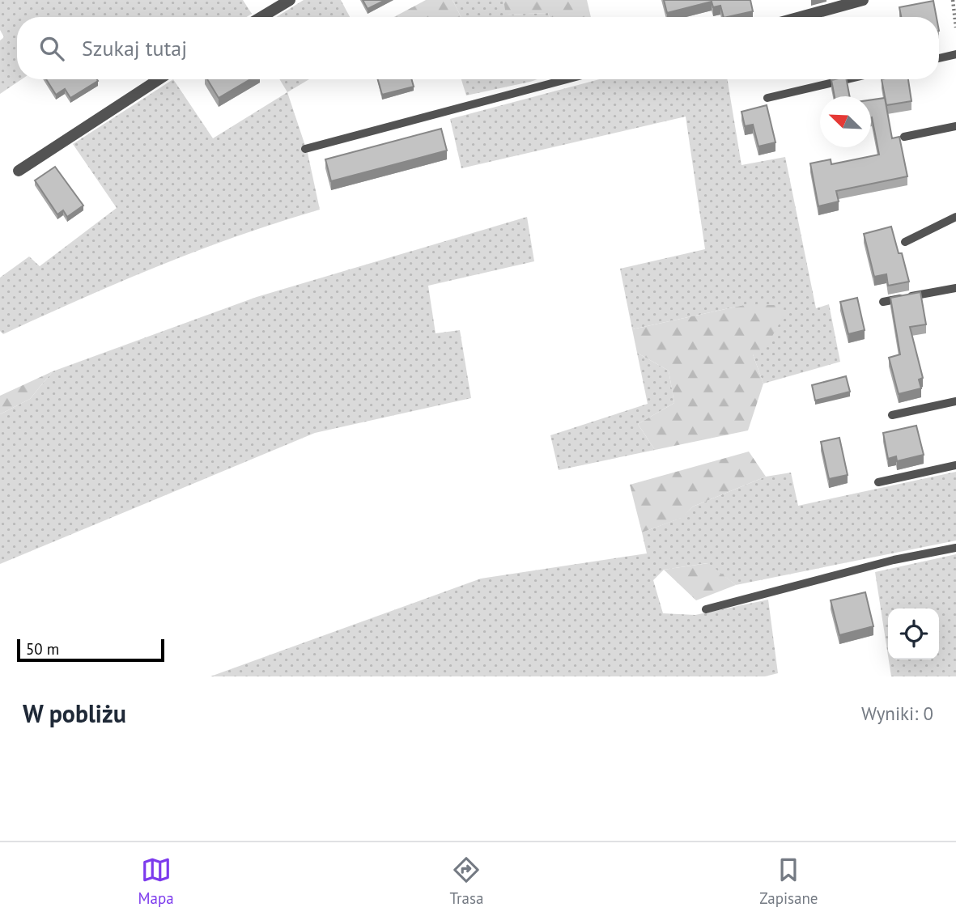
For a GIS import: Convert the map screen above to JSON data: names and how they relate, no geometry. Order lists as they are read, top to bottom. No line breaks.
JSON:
{"scale_bar":"50 m","north":"top left","page":{"search":"Szukaj tutaj","scale":"50 m","heading":["W pobliżu","Wyniki: 0"],"nav":["Mapa","Trasa","Zapisane"]}}
